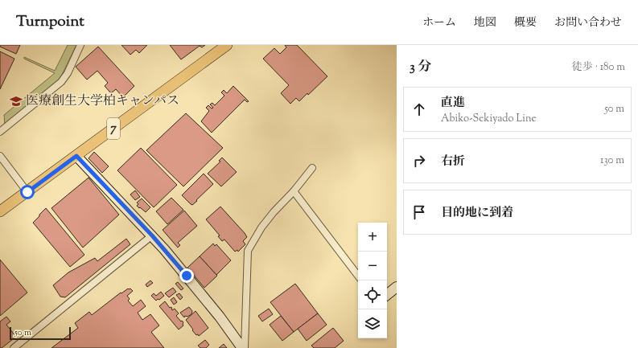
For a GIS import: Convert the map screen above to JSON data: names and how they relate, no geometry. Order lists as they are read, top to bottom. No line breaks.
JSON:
{"streets":{"main road":["7"]},"places":{"school or university":["医療創生大学柏キャンパス"]},"scale_bar":"50 m","page":{"header":"Turnpoint","nav":["ホーム","地図","概要","お問い合わせ"],"heading":["3 分","徒歩 · 180 m"],"list":[["直進","Abiko-Sekiyado Line","50 m"],["右折","130 m"],"目的地に到着"],"map_buttons":["+","−"],"scale":"50 m"}}
